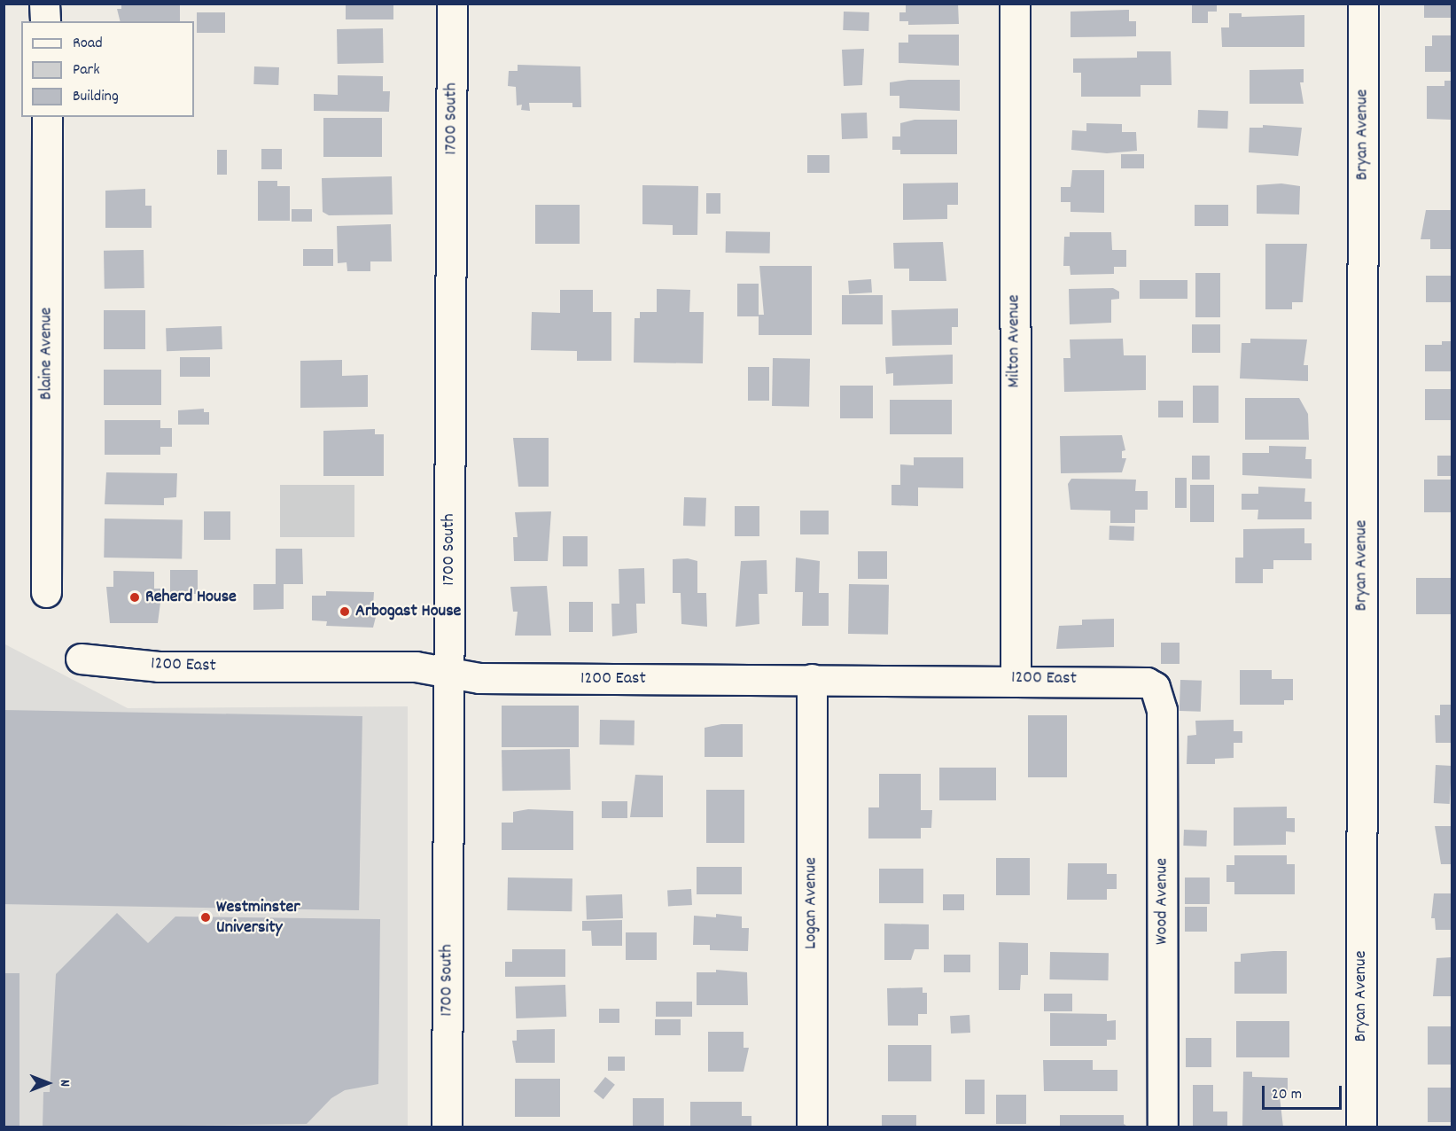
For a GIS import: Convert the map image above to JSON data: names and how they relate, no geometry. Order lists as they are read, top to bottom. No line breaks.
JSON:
{"streets":{"street":["1700 South","Bryan Avenue","Milton Avenue","Blaine Avenue","1200 East","Wood Avenue","Logan Avenue"]},"crossings":[["1700 South","1200 East"],["Milton Avenue","1200 East"],["1200 East","Wood Avenue"],["1200 East","Logan Avenue"]],"places":["Reherd House","Arbogast House","Westminster University"],"legend":["Road","Park","Building"],"scale_bar":"20 m","north":"right"}
